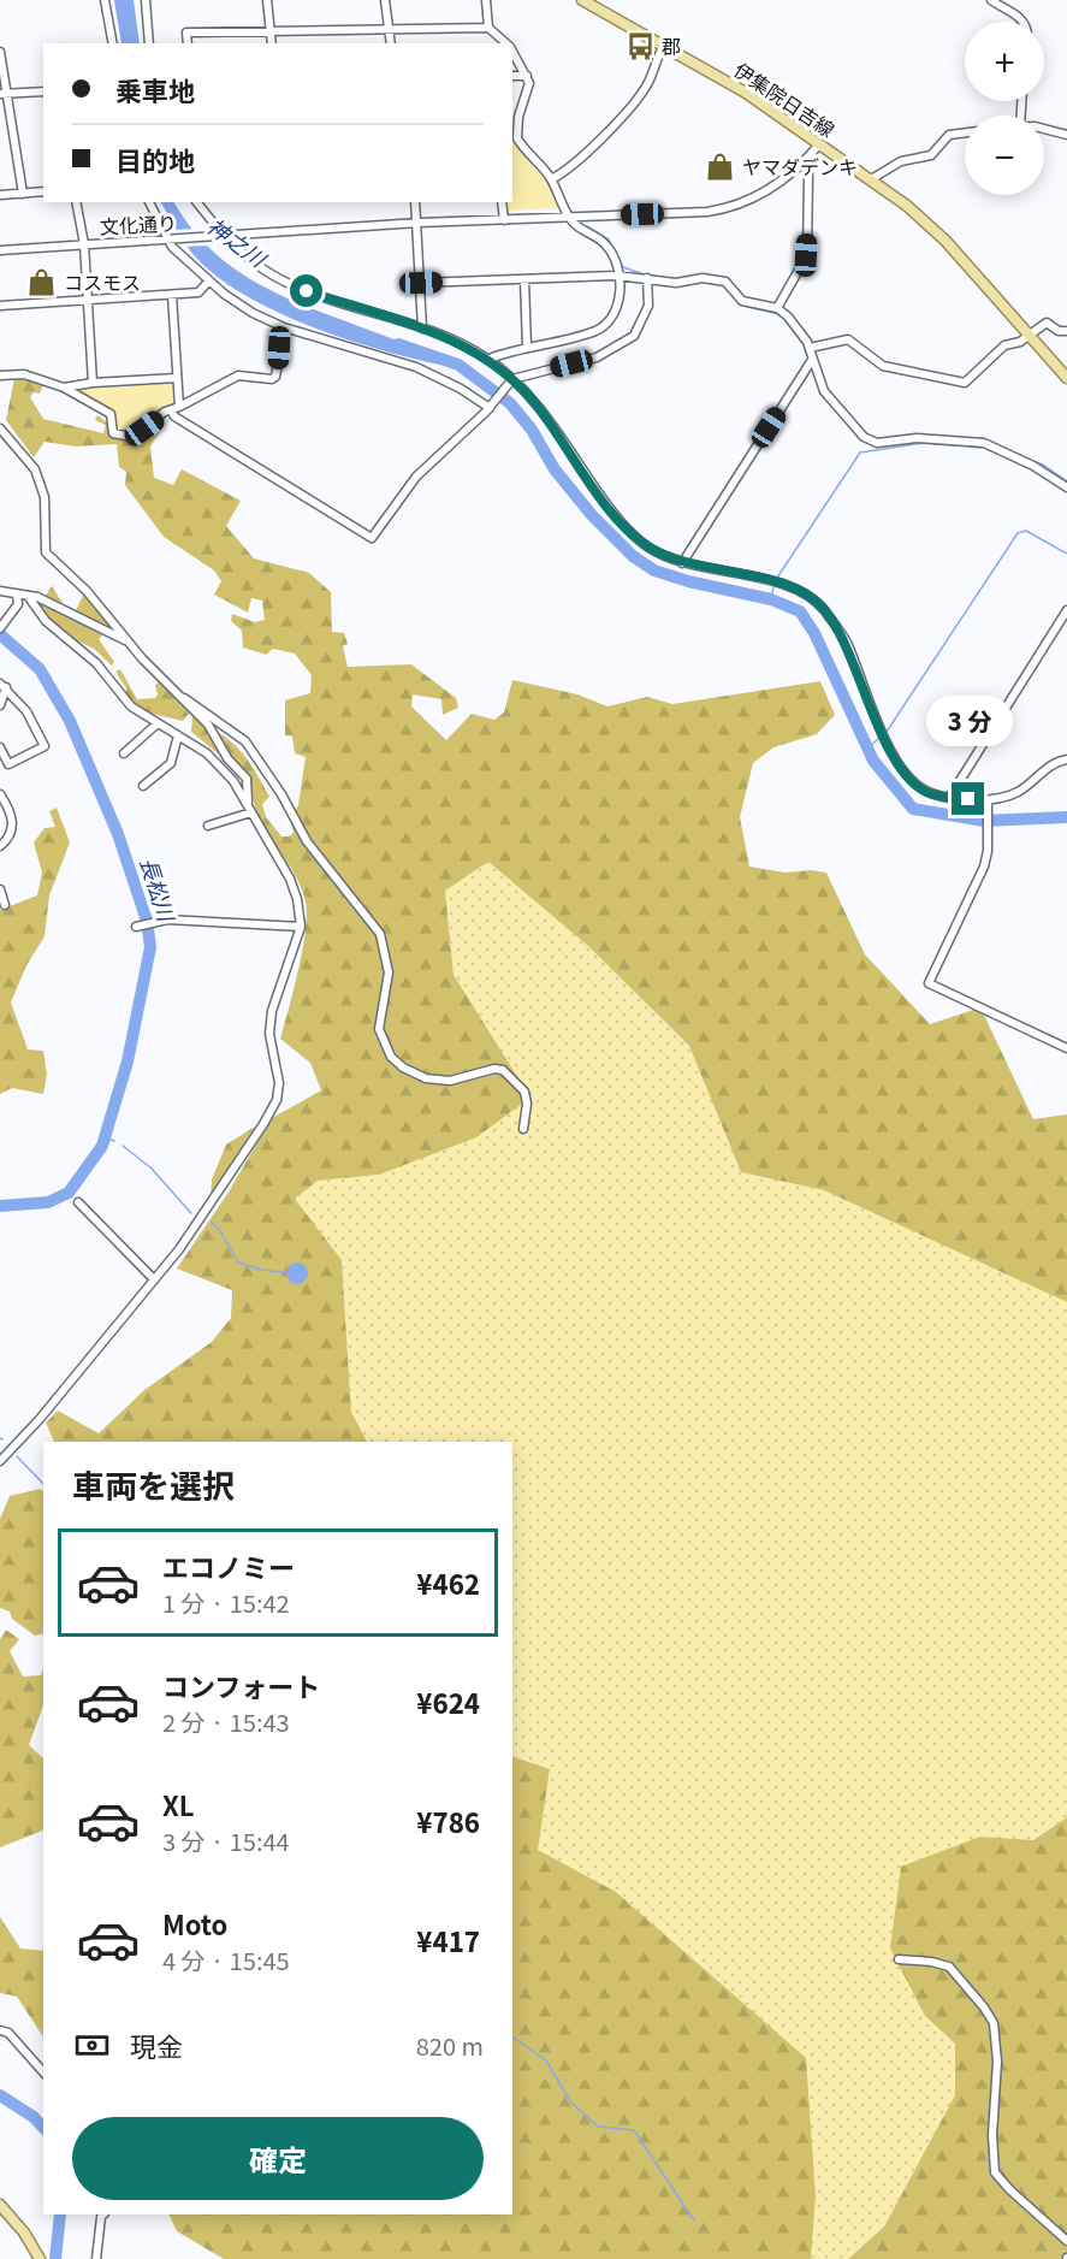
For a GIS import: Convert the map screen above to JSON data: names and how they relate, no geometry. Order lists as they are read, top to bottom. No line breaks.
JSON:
{"streets":{"main road":["伊集院日吉線"],"street":["文化通り"]},"crossings":[["伊集院日吉線","文化通り"]],"water":["神之川","長松川"],"places":{"bus stop":["郡"],"shop":["ヤマダデンキ","コスモス"]},"page":{"map_buttons":["+","−"],"banner":["乗車地","目的地"],"bubble":"3 分","heading":"車両を選択","list":[{"name":"エコノミー","note":"1 分 · 15:42","value":"¥462"},{"name":"コンフォート","note":"2 分 · 15:43","value":"¥624"},{"name":"XL","note":"3 分 · 15:44","value":"¥786"},{"name":"Moto","note":"4 分 · 15:45","value":"¥417"}],"pay":["現金","820 m"],"buttons":"確定"}}
